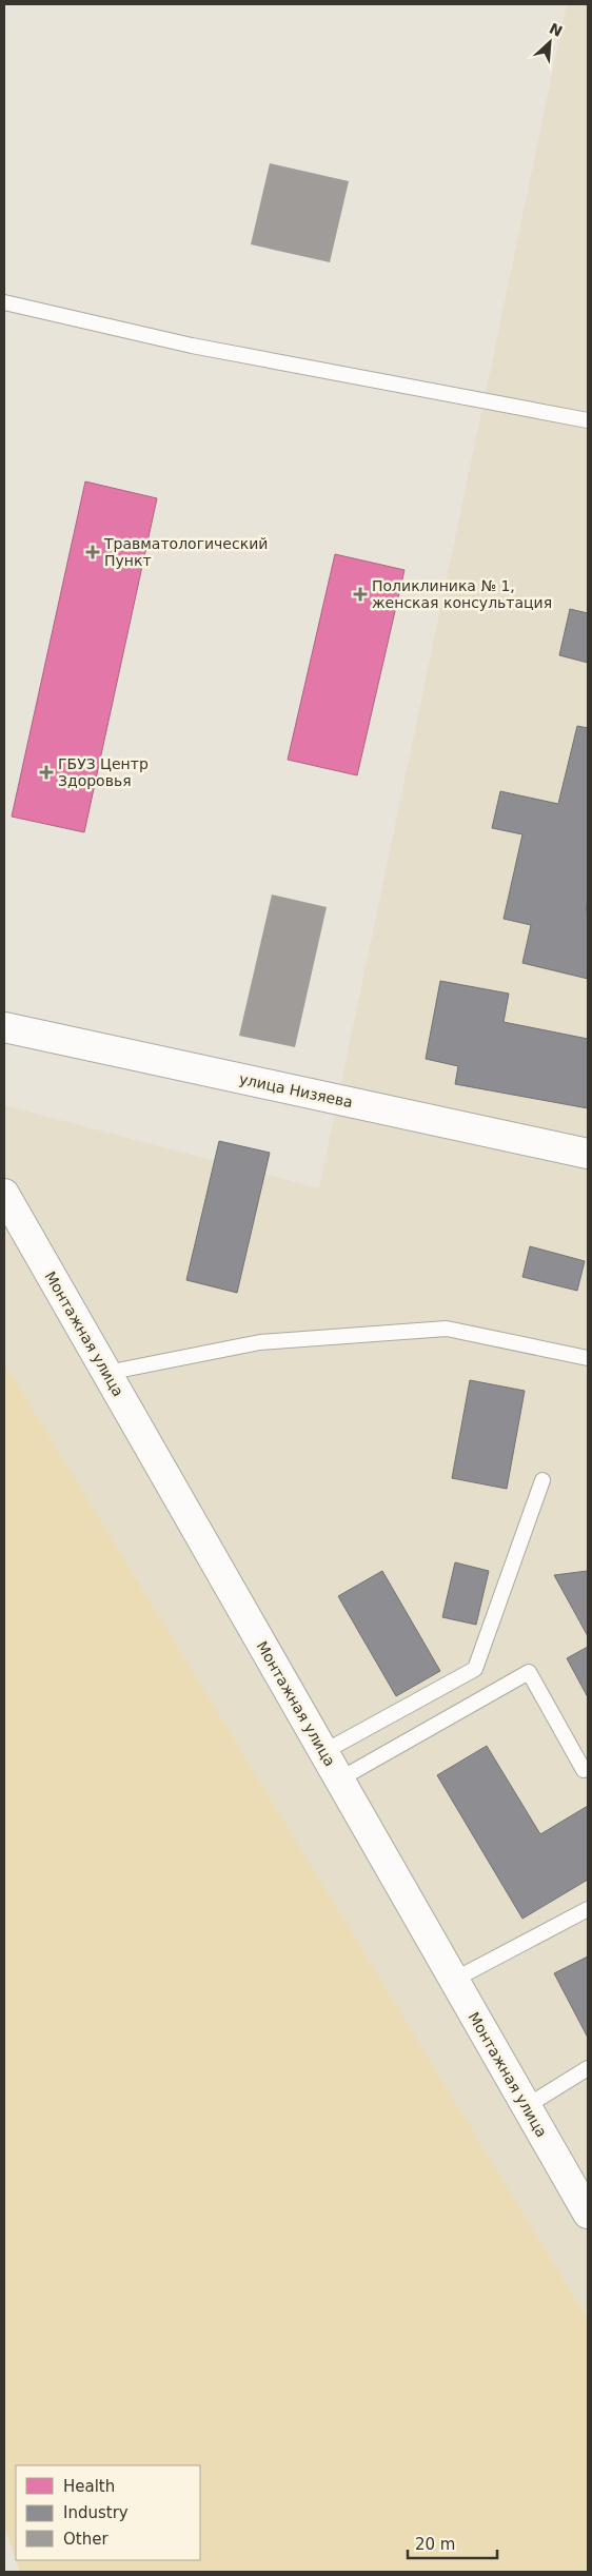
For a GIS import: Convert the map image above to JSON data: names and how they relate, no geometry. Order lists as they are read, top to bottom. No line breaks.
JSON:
{"streets":{"street":["улица Низяева","Монтажная улица"]},"places":{"health":["Травматологический Пункт","Поликлиника № 1, женская консультация","ГБУЗ Центр Здоровья"]},"legend":["Health","Industry","Other"],"scale_bar":"20 m","north":"top right"}
